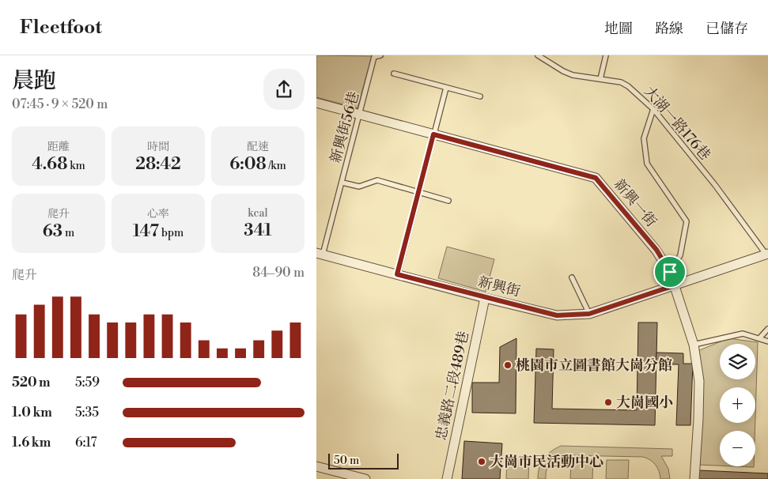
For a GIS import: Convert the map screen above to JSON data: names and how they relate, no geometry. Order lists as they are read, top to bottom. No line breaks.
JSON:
{"streets":{"street":["新興一街","新興街","忠義路二段489巷"],"lane":["大湖一路176巷","新興街56巷"]},"crossings":[["大湖一路176巷","新興街"],["新興街56巷","新興一街"],["新興街56巷","新興街"],["新興一街","新興街"],["新興街","忠義路二段489巷"]],"places":["桃園市立圖書館大崗分館","大崗國小","大崗市民活動中心"],"scale_bar":"50 m","page":{"header":"Fleetfoot","nav":["地圖","路線","已儲存"],"heading":["晨跑","07:45 · 9 × 520 m"],"stats":[["距離","4.68 km"],["時間","28:42"],["配速","6:08 /km"],["爬升","63 m"],["心率","147 bpm"],["kcal","341"]],"chart":["爬升","84–90 m"],"map_buttons":["+","−"],"list":[{"name":"520 m","note":"5:59"},{"name":"1.0 km","note":"5:35"},{"name":"1.6 km","note":"6:17"}],"scale":"50 m"}}
